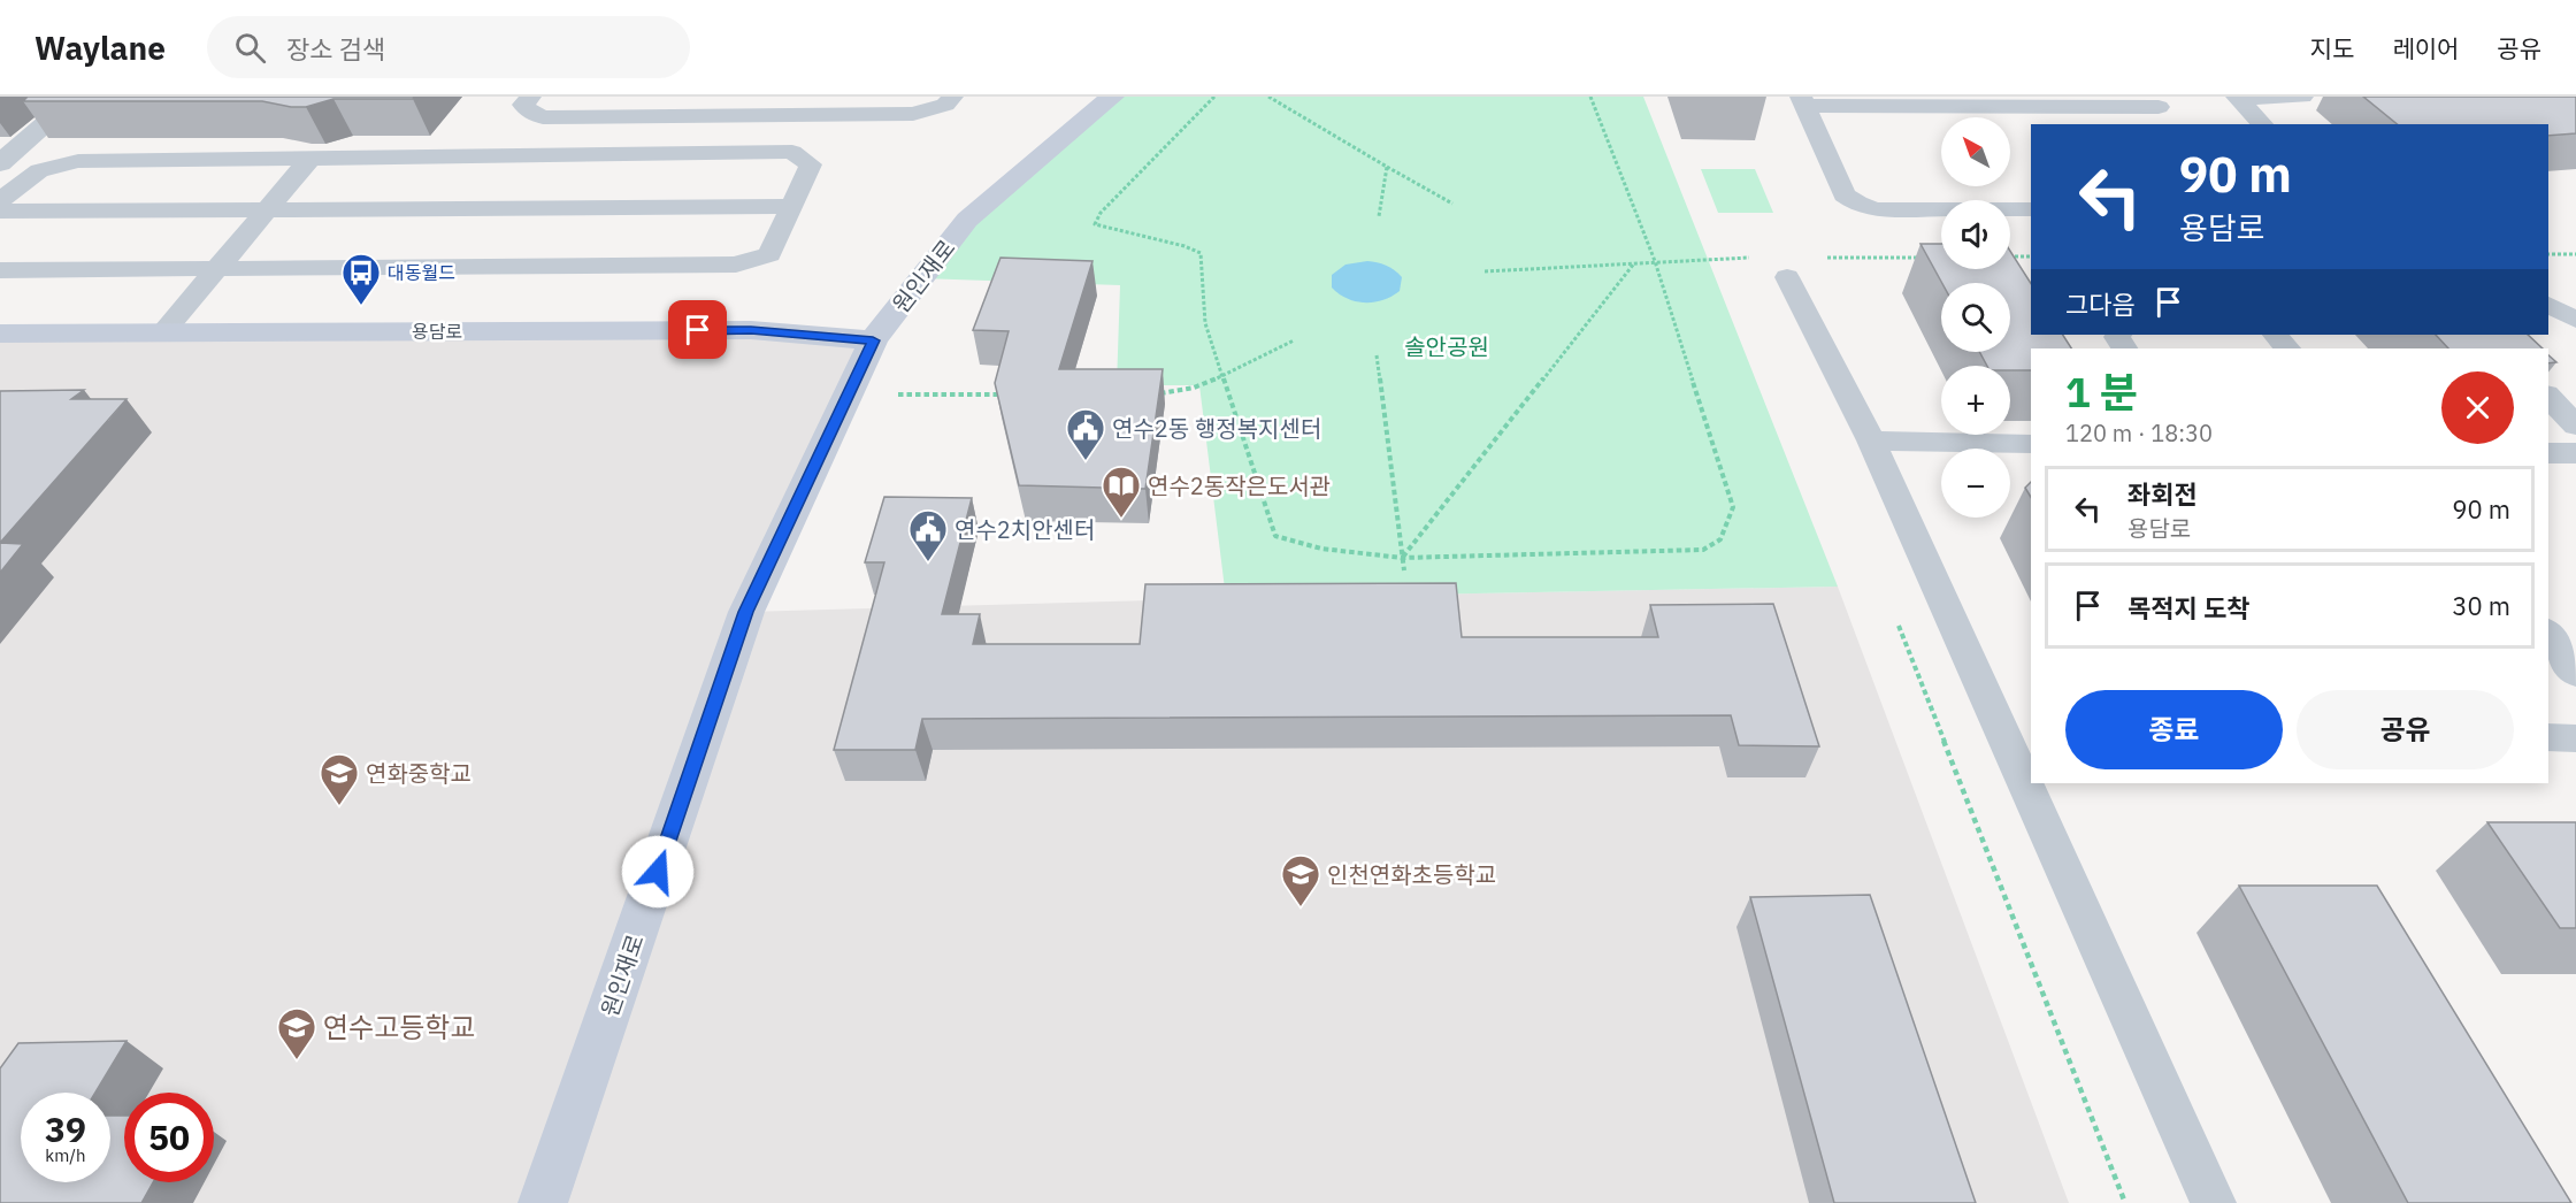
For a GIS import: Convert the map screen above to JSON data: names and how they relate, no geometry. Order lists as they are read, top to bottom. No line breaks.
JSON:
{"streets":{"main road":["원인재로","용담로"]},"crossings":[["원인재로","용담로"]],"parks":["솔안공원"],"places":{"bus stop":["대동월드"],"public building":["연수2동 행정복지센터","연수2치안센터"],"library":["연수2동작은도서관"],"school or university":["연화중학교","인천연화초등학교","연수고등학교"]},"north":"top left","page":{"header":"Waylane","search":"장소 검색","nav":["지도","레이어","공유"],"map_buttons":["+","−"],"turn":["90 m","용담로"],"then":"그다음","heading":["1 분","120 m · 18:30"],"list":[{"name":"좌회전","note":"용담로","value":"90 m"},{"name":"목적지 도착","value":"30 m"}],"buttons":["종료","공유"],"speed":"39 km/h","limit":"50"}}
